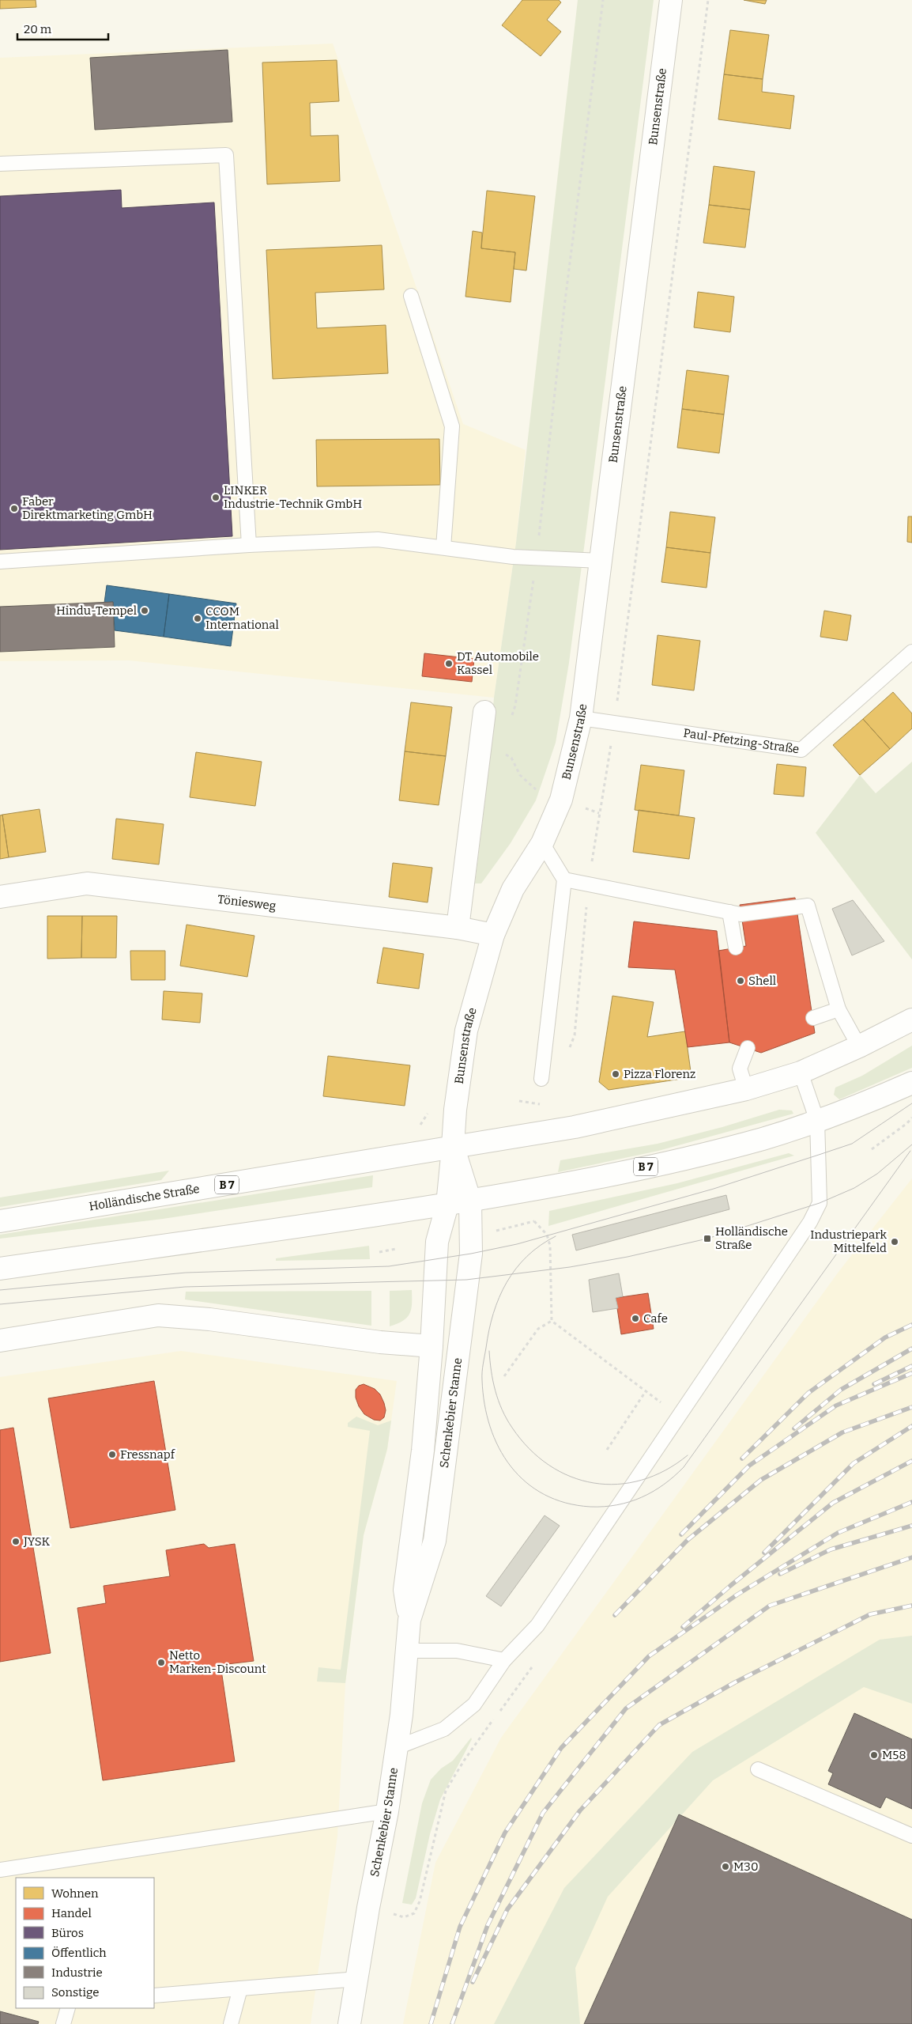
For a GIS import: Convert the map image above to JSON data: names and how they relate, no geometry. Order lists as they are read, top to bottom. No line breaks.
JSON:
{"streets":{"main road":["Bunsenstraße","Töniesweg","B 7","Holländische Straße","Schenkebier Stanne"],"lane":["Paul-Pfetzing-Straße"]},"crossings":[["Bunsenstraße","Paul-Pfetzing-Straße"],["Bunsenstraße","Töniesweg"],["Bunsenstraße","Holländische Straße"],["B 7","Schenkebier Stanne"]],"places":{"other":["LINKER Industrie-Technik GmbH","Faber Direktmarketing GmbH","Hindu-Tempel","CCOM International","DT Automobile Kassel","Shell","Pizza Florenz","Industriepark Mittelfeld","Cafe","Fressnapf","JYSK","Netto Marken-Discount","M58","M30"],"transit":["Holländische Straße"]},"legend":["Wohnen","Handel","Büros","Öffentlich","Industrie","Sonstige"],"scale_bar":"20 m"}
